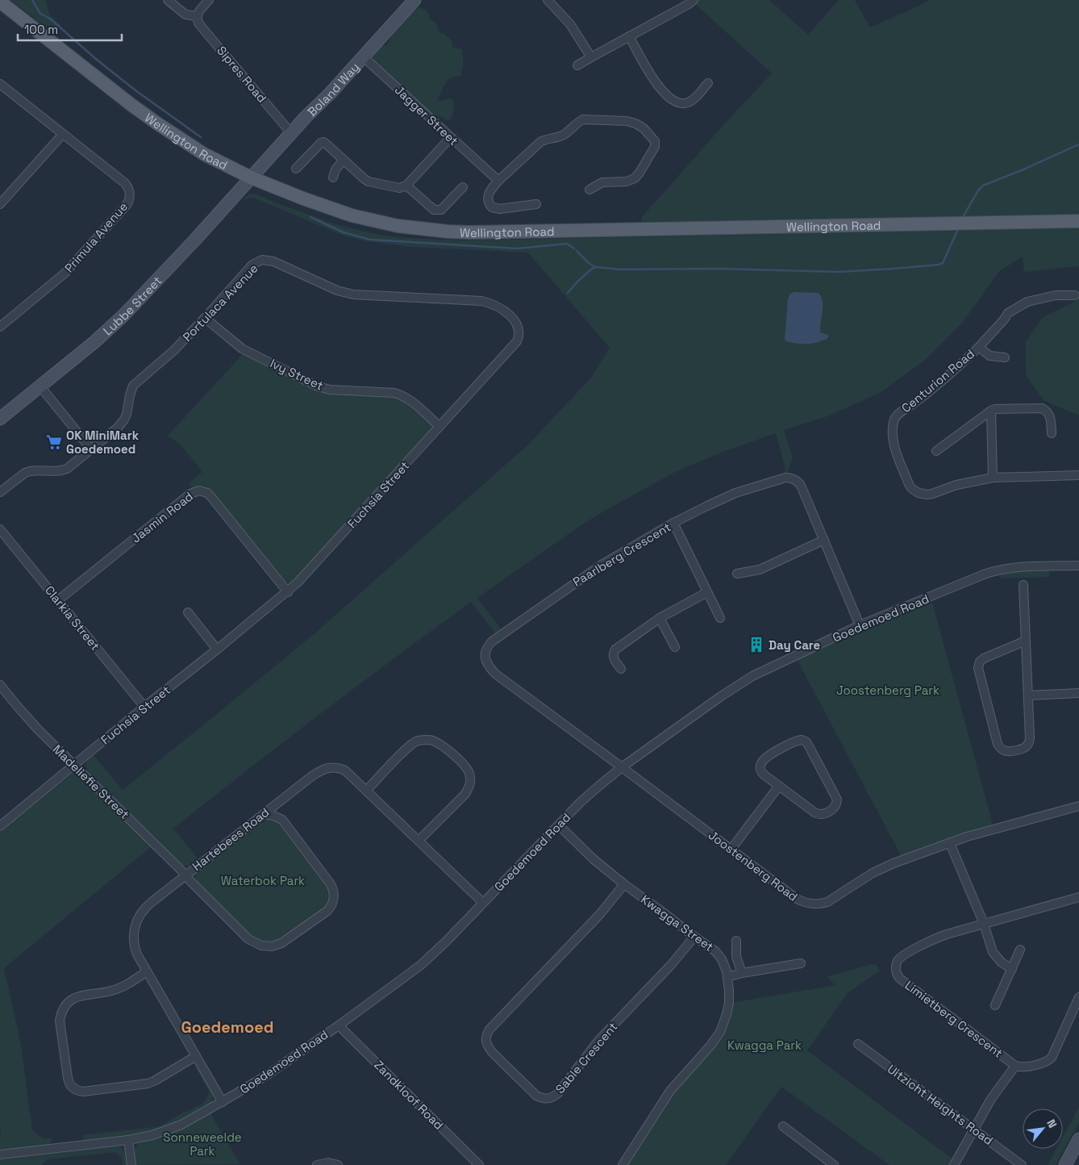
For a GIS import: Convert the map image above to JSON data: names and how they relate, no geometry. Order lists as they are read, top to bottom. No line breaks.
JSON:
{"streets":{"main road":["Boland Way","Wellington Road","Lubbe Street"],"street":["Sipres Road","Jagger Street","Primula Avenue","Portulaca Avenue","Ivy Street","Centurion Road","Fuchsia Street","Jasmin Road","Paarlberg Crescent","Clarkia Street","Goedemoed Road","Madeliefie Street","Hartebees Road","Joostenberg Road","Kwagga Street","Limietberg Crescent","Sable Crescent","Zandkloof Road","Uitzicht Heights Road"]},"crossings":[["Sipres Road","Boland Way"],["Boland Way","Jagger Street"],["Boland Way","Wellington Road"],["Boland Way","Lubbe Street"],["Wellington Road","Lubbe Street"],["Portulaca Avenue","Ivy Street"],["Portulaca Avenue","Fuchsia Street"],["Ivy Street","Fuchsia Street"],["Fuchsia Street","Jasmin Road"],["Fuchsia Street","Clarkia Street"],["Fuchsia Street","Madeliefie Street"],["Jasmin Road","Clarkia Street"],["Paarlberg Crescent","Goedemoed Road"],["Paarlberg Crescent","Joostenberg Road"],["Goedemoed Road","Hartebees Road"],["Goedemoed Road","Joostenberg Road"],["Goedemoed Road","Kwagga Street"],["Goedemoed Road","Zandkloof Road"],["Madeliefie Street","Hartebees Road"],["Kwagga Street","Sable Crescent"]],"districts":["Goedemoed"],"parks":["Joostenberg Park","Waterbok Park","Kwagga Park","Sonneweelde Park"],"places":{"supermarket":["OK MiniMark Goedemoed"],"building":["Day Care"]},"scale_bar":"100 m","north":"top right"}
